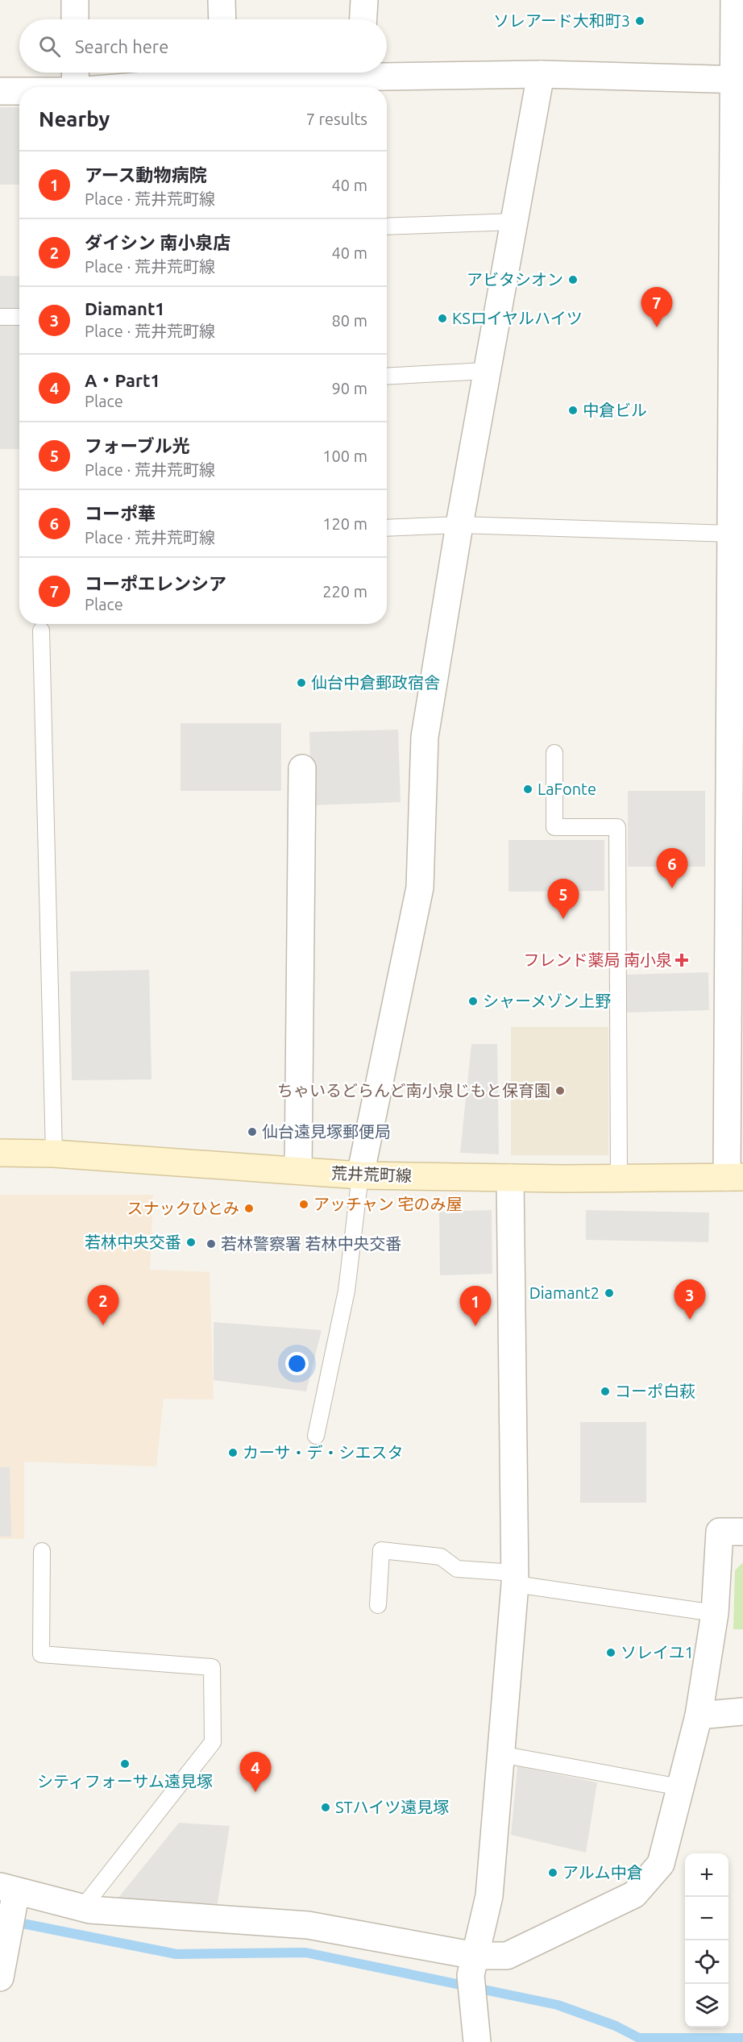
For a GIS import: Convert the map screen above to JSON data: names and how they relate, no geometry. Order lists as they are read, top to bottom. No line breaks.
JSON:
{"streets":{"main road":["荒井荒町線"]},"places":{"other":["ソレアード大和町3","アビタシオン","KSロイヤルハイツ","中倉ビル","仙台中倉郵政宿舎","LaFonte","シャーメゾン上野","ちゃいるどらんど南小泉じもと保育園","仙台遠見塚郵便局","アッチャン 宅のみ屋","スナックひとみ","若林中央交番","若林警察署 若林中央交番","Diamant2","コーポ白萩","カーサ・デ・シエスタ","ソレイユ1","シティフォーサム遠見塚","STハイツ遠見塚","アルム中倉"],"health":["フレンド薬局 南小泉"]},"page":{"search":"Search here","heading":["Nearby","7 results"],"list":[{"mark":"1","name":"アース動物病院","note":"Place · 荒井荒町線","value":"40 m"},{"mark":"2","name":"ダイシン 南小泉店","note":"Place · 荒井荒町線","value":"40 m"},{"mark":"3","name":"Diamant1","note":"Place · 荒井荒町線","value":"80 m"},{"mark":"4","name":"A・Part1","note":"Place","value":"90 m"},{"mark":"5","name":"フォーブル光","note":"Place · 荒井荒町線","value":"100 m"},{"mark":"6","name":"コーポ華","note":"Place · 荒井荒町線","value":"120 m"},{"mark":"7","name":"コーポエレンシア","note":"Place","value":"220 m"}],"pins":["7","6","5","3","2","1","4"],"map_buttons":["+","−"]}}
